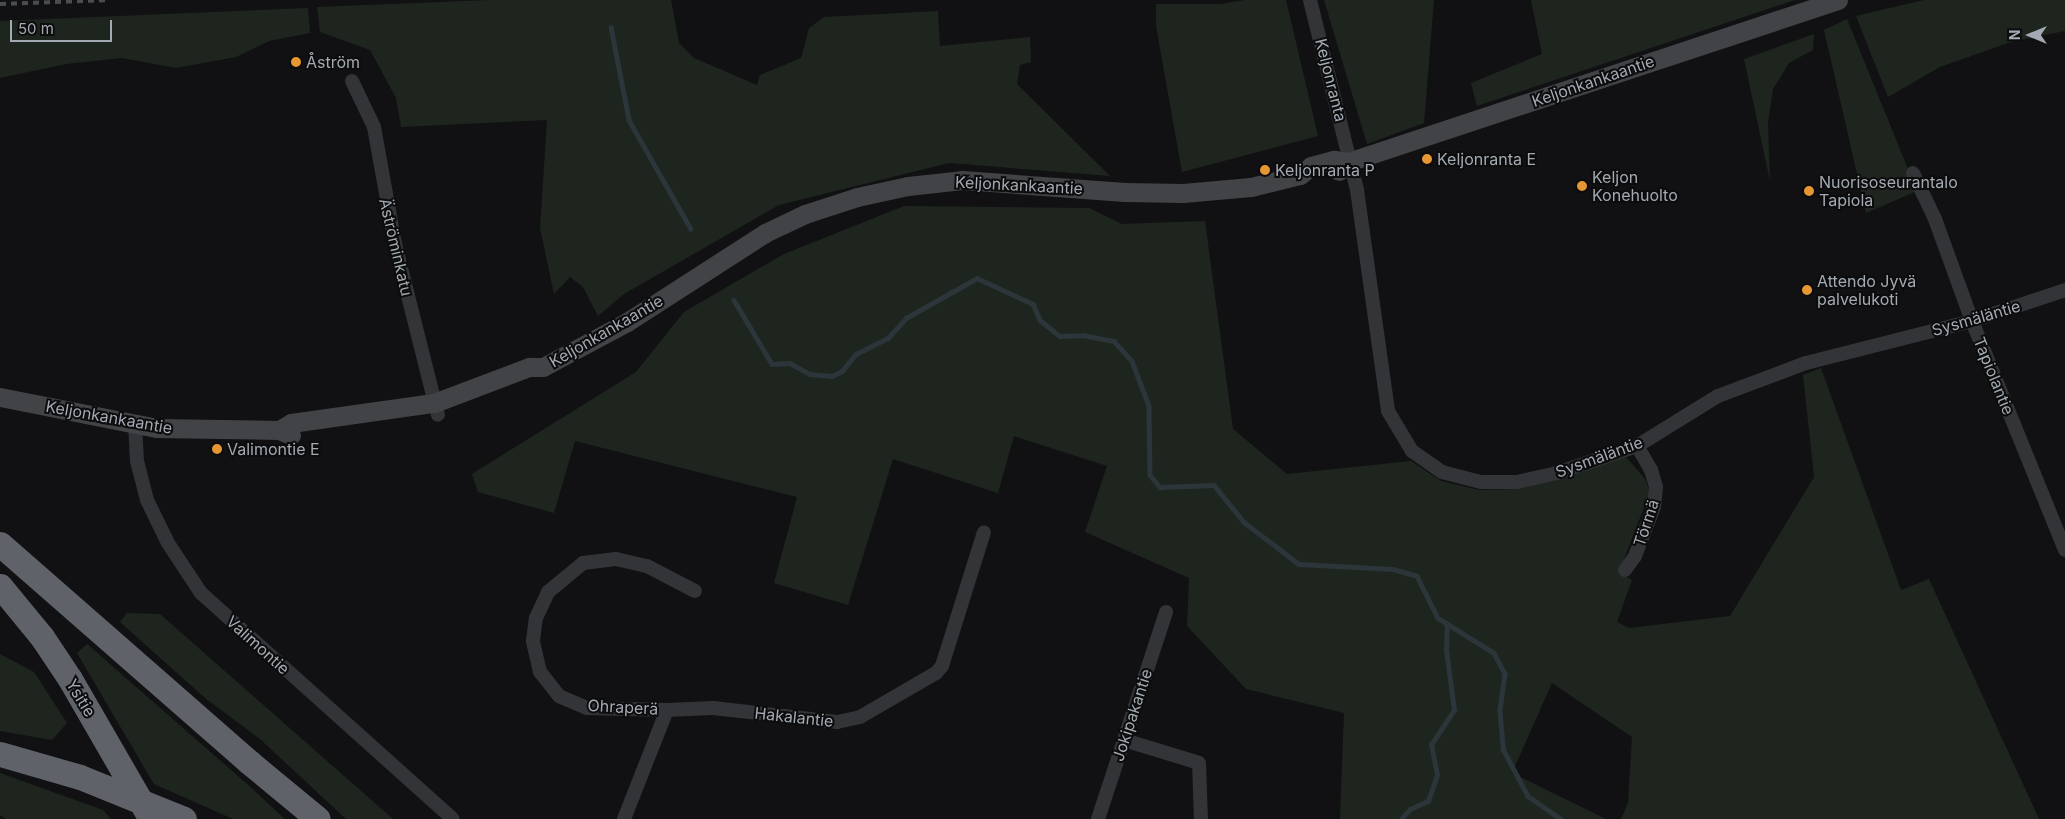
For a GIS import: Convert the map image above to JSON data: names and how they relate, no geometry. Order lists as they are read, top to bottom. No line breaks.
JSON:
{"streets":{"highway":["Ysitie"],"main road":["Keljonkankaantie"],"street":["Keljonranta","Äströminkatu","Sysmäläntie","Tapiolantie","Törmä","Valimontie","Ohraperä","Jokipakantie","Hakalantie"]},"crossings":[["Keljonranta","Keljonkankaantie"],["Keljonranta","Sysmäläntie"],["Keljonkankaantie","Äströminkatu"],["Keljonkankaantie","Sysmäläntie"],["Keljonkankaantie","Valimontie"],["Sysmäläntie","Tapiolantie"],["Sysmäläntie","Törmä"],["Ohraperä","Hakalantie"]],"places":["Åström","Keljonranta E","Keljonranta P","Keljon Konehuolto","Nuorisoseurantalo Tapiola","Attendo Jyvä palvelukoti","Valimontie E"],"scale_bar":"50 m","north":"left"}
